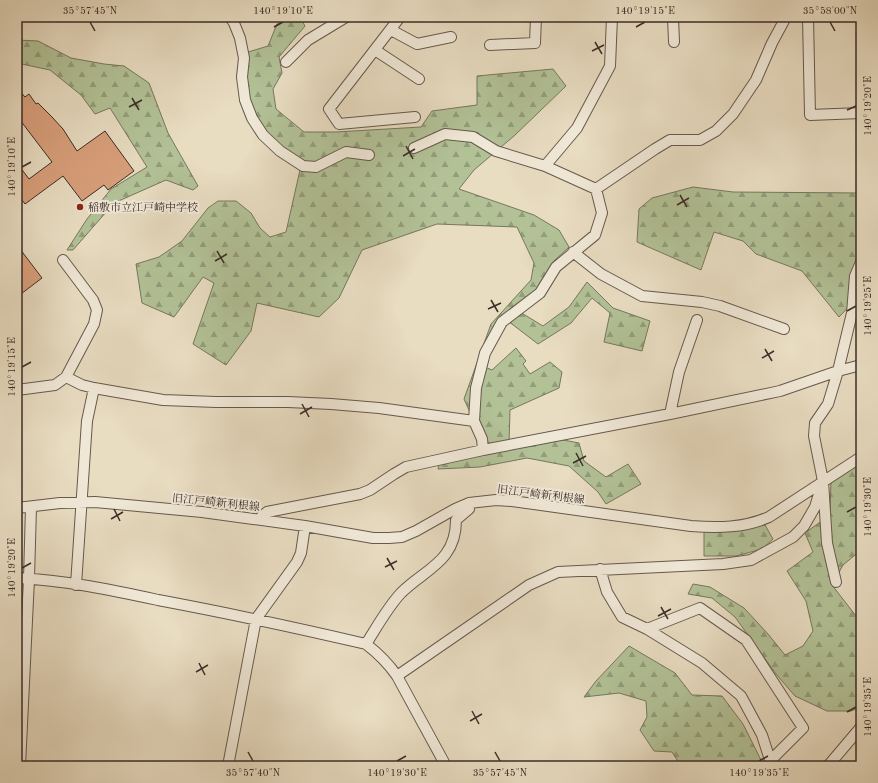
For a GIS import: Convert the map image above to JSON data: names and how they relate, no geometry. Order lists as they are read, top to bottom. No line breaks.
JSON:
{"streets":{"street":["旧江戸崎新利根線"]},"places":["稲敷市立江戸崎中学校"],"coordinates":["35°57'45\"N","140°19'10\"E","140°19'15\"E","35°58'00\"N","140°19'20\"E","140°19'25\"E","140°19'30\"E","140°19'35\"E","35°57'40\"N"]}
